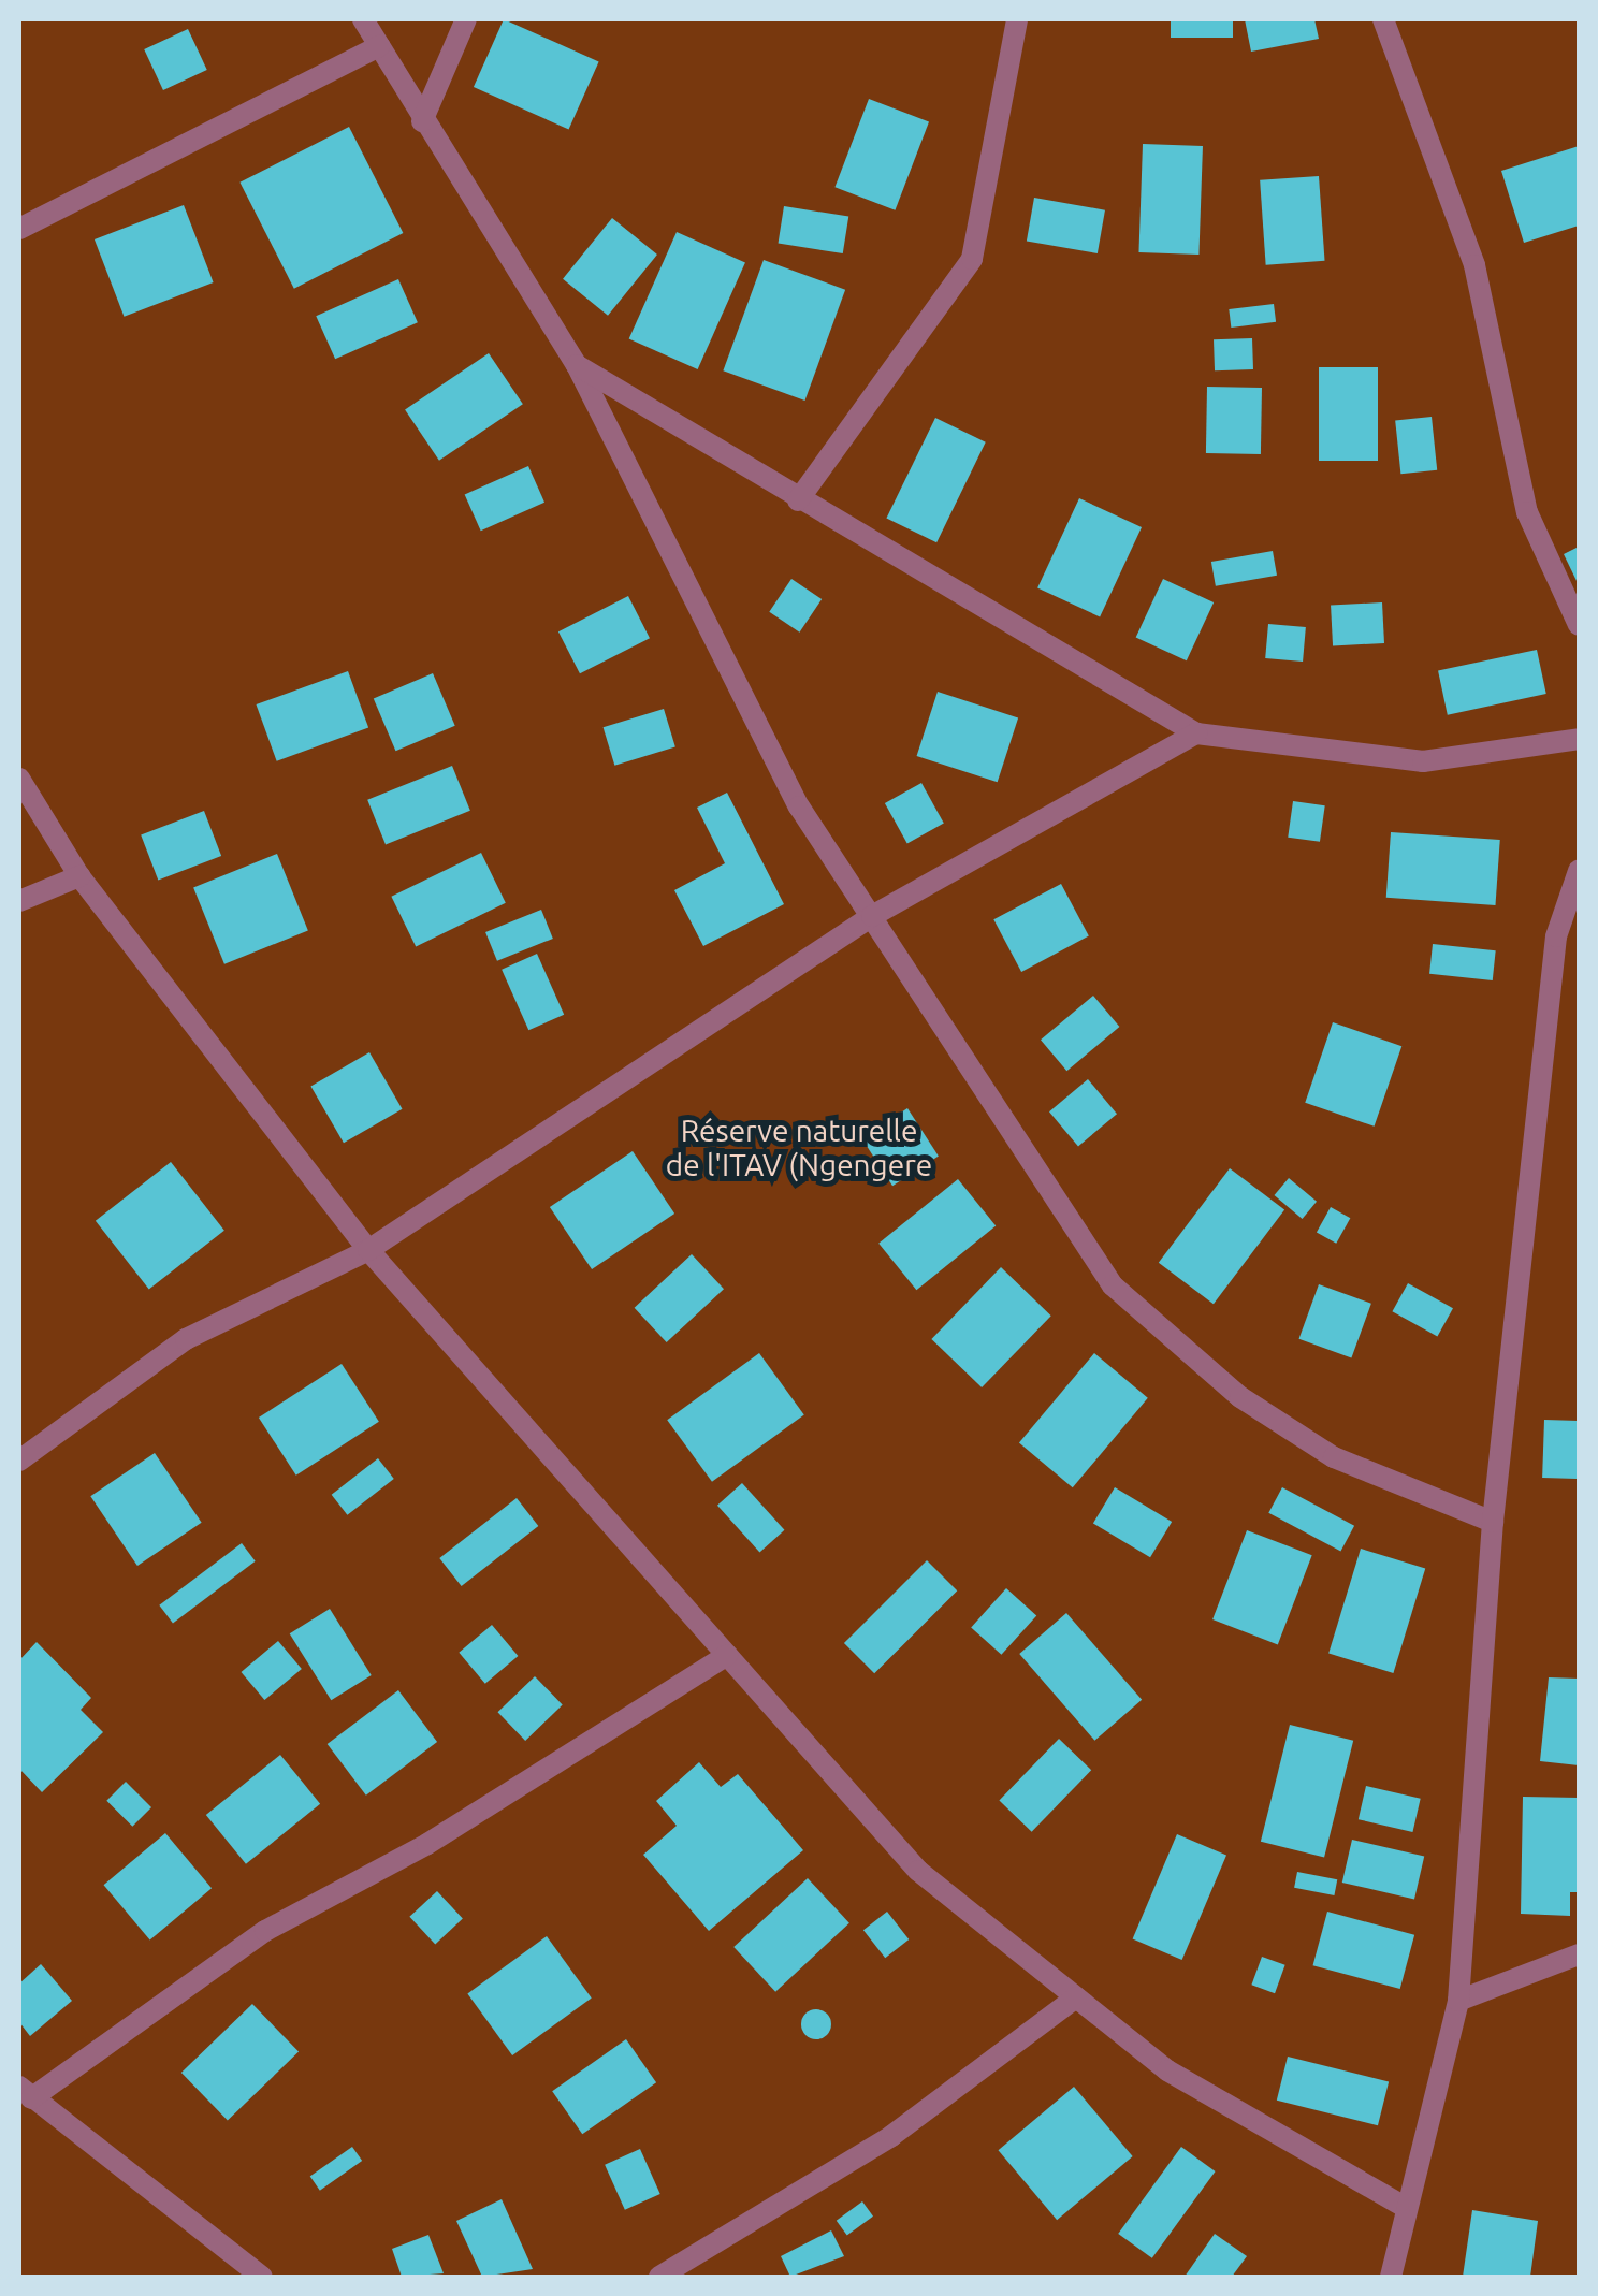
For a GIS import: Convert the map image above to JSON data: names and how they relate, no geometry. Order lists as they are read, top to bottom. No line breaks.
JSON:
{"parks":["Réserve naturelle de l'ITAV (Ngengere"]}
